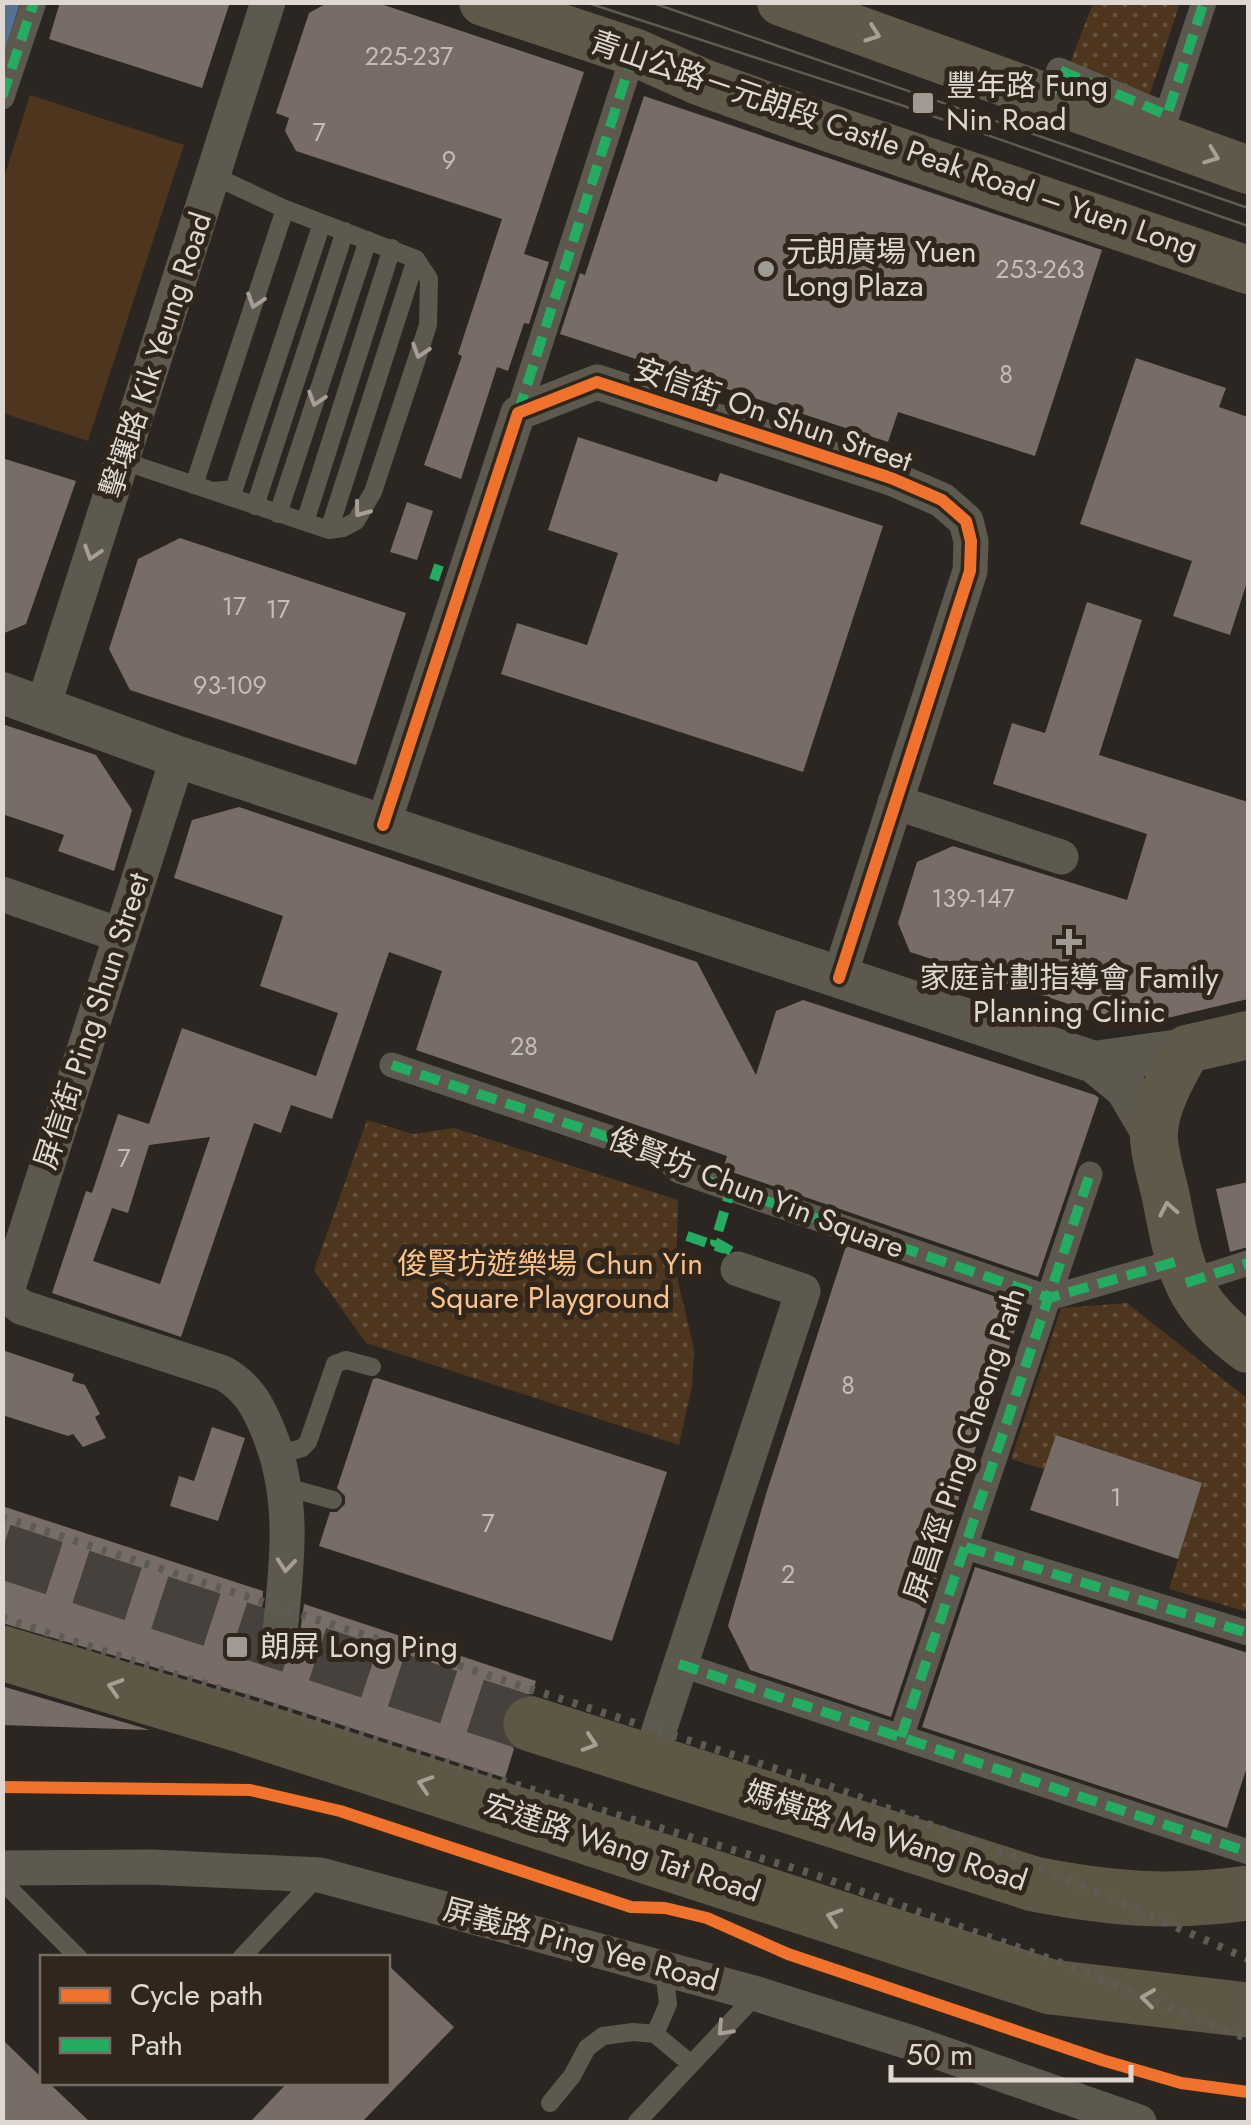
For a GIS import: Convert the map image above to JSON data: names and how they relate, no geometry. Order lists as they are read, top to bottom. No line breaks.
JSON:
{"streets":{"main road":["青山公路－元朗段 Castle Peak Road – Yuen Long","媽橫路 Ma Wang Road","宏達路 Wang Tat Road"],"street":["擊壤路 Kik Yeung Road","安信街 On Shun Street","屏信街 Ping Shun Street","俊賢坊 Chun Yin Square","屏昌徑 Ping Cheong Path","屏義路 Ping Yee Road"]},"crossings":[["俊賢坊 Chun Yin Square","屏昌徑 Ping Cheong Path"]],"one_way":["宏達路 Wang Tat Road"],"parks":["俊賢坊遊樂場 Chun Yin Square Playground"],"places":{"transit":["豐年路 Fung Nin Road","朗屏 Long Ping"],"other":["元朗廣場 Yuen Long Plaza"],"health":["家庭計劃指導會 Family Planning Clinic"]},"house_numbers":["225-237","7","9","253-263","8","17","17","93-109","139-147","28","7","8","1","7","2"],"legend":["Cycle path","Path"],"scale_bar":"50 m"}
